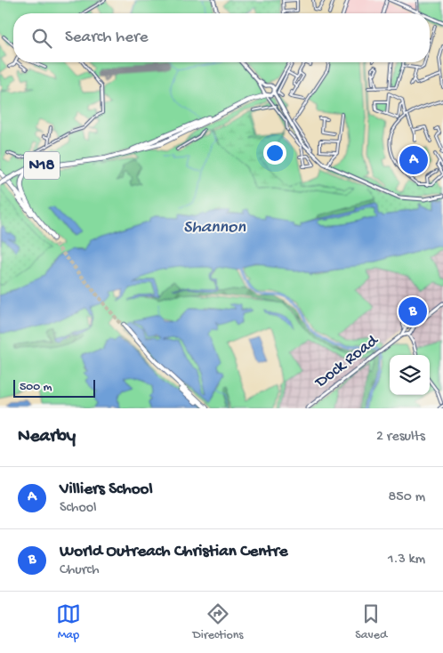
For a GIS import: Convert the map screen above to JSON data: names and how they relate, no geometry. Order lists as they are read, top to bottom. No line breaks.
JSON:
{"streets":{"highway":["N18"],"main road":["Dock Road"]},"water":["Shannon"],"scale_bar":"500 m","page":{"search":"Search here","pins":["A","B"],"scale":"500 m","heading":["Nearby","2 results"],"list":[{"mark":"A","name":"Villiers School","note":"School","value":"850 m"},{"mark":"B","name":"World Outreach Christian Centre","note":"Church","value":"1.3 km"}],"nav":["Map","Directions","Saved"]}}
